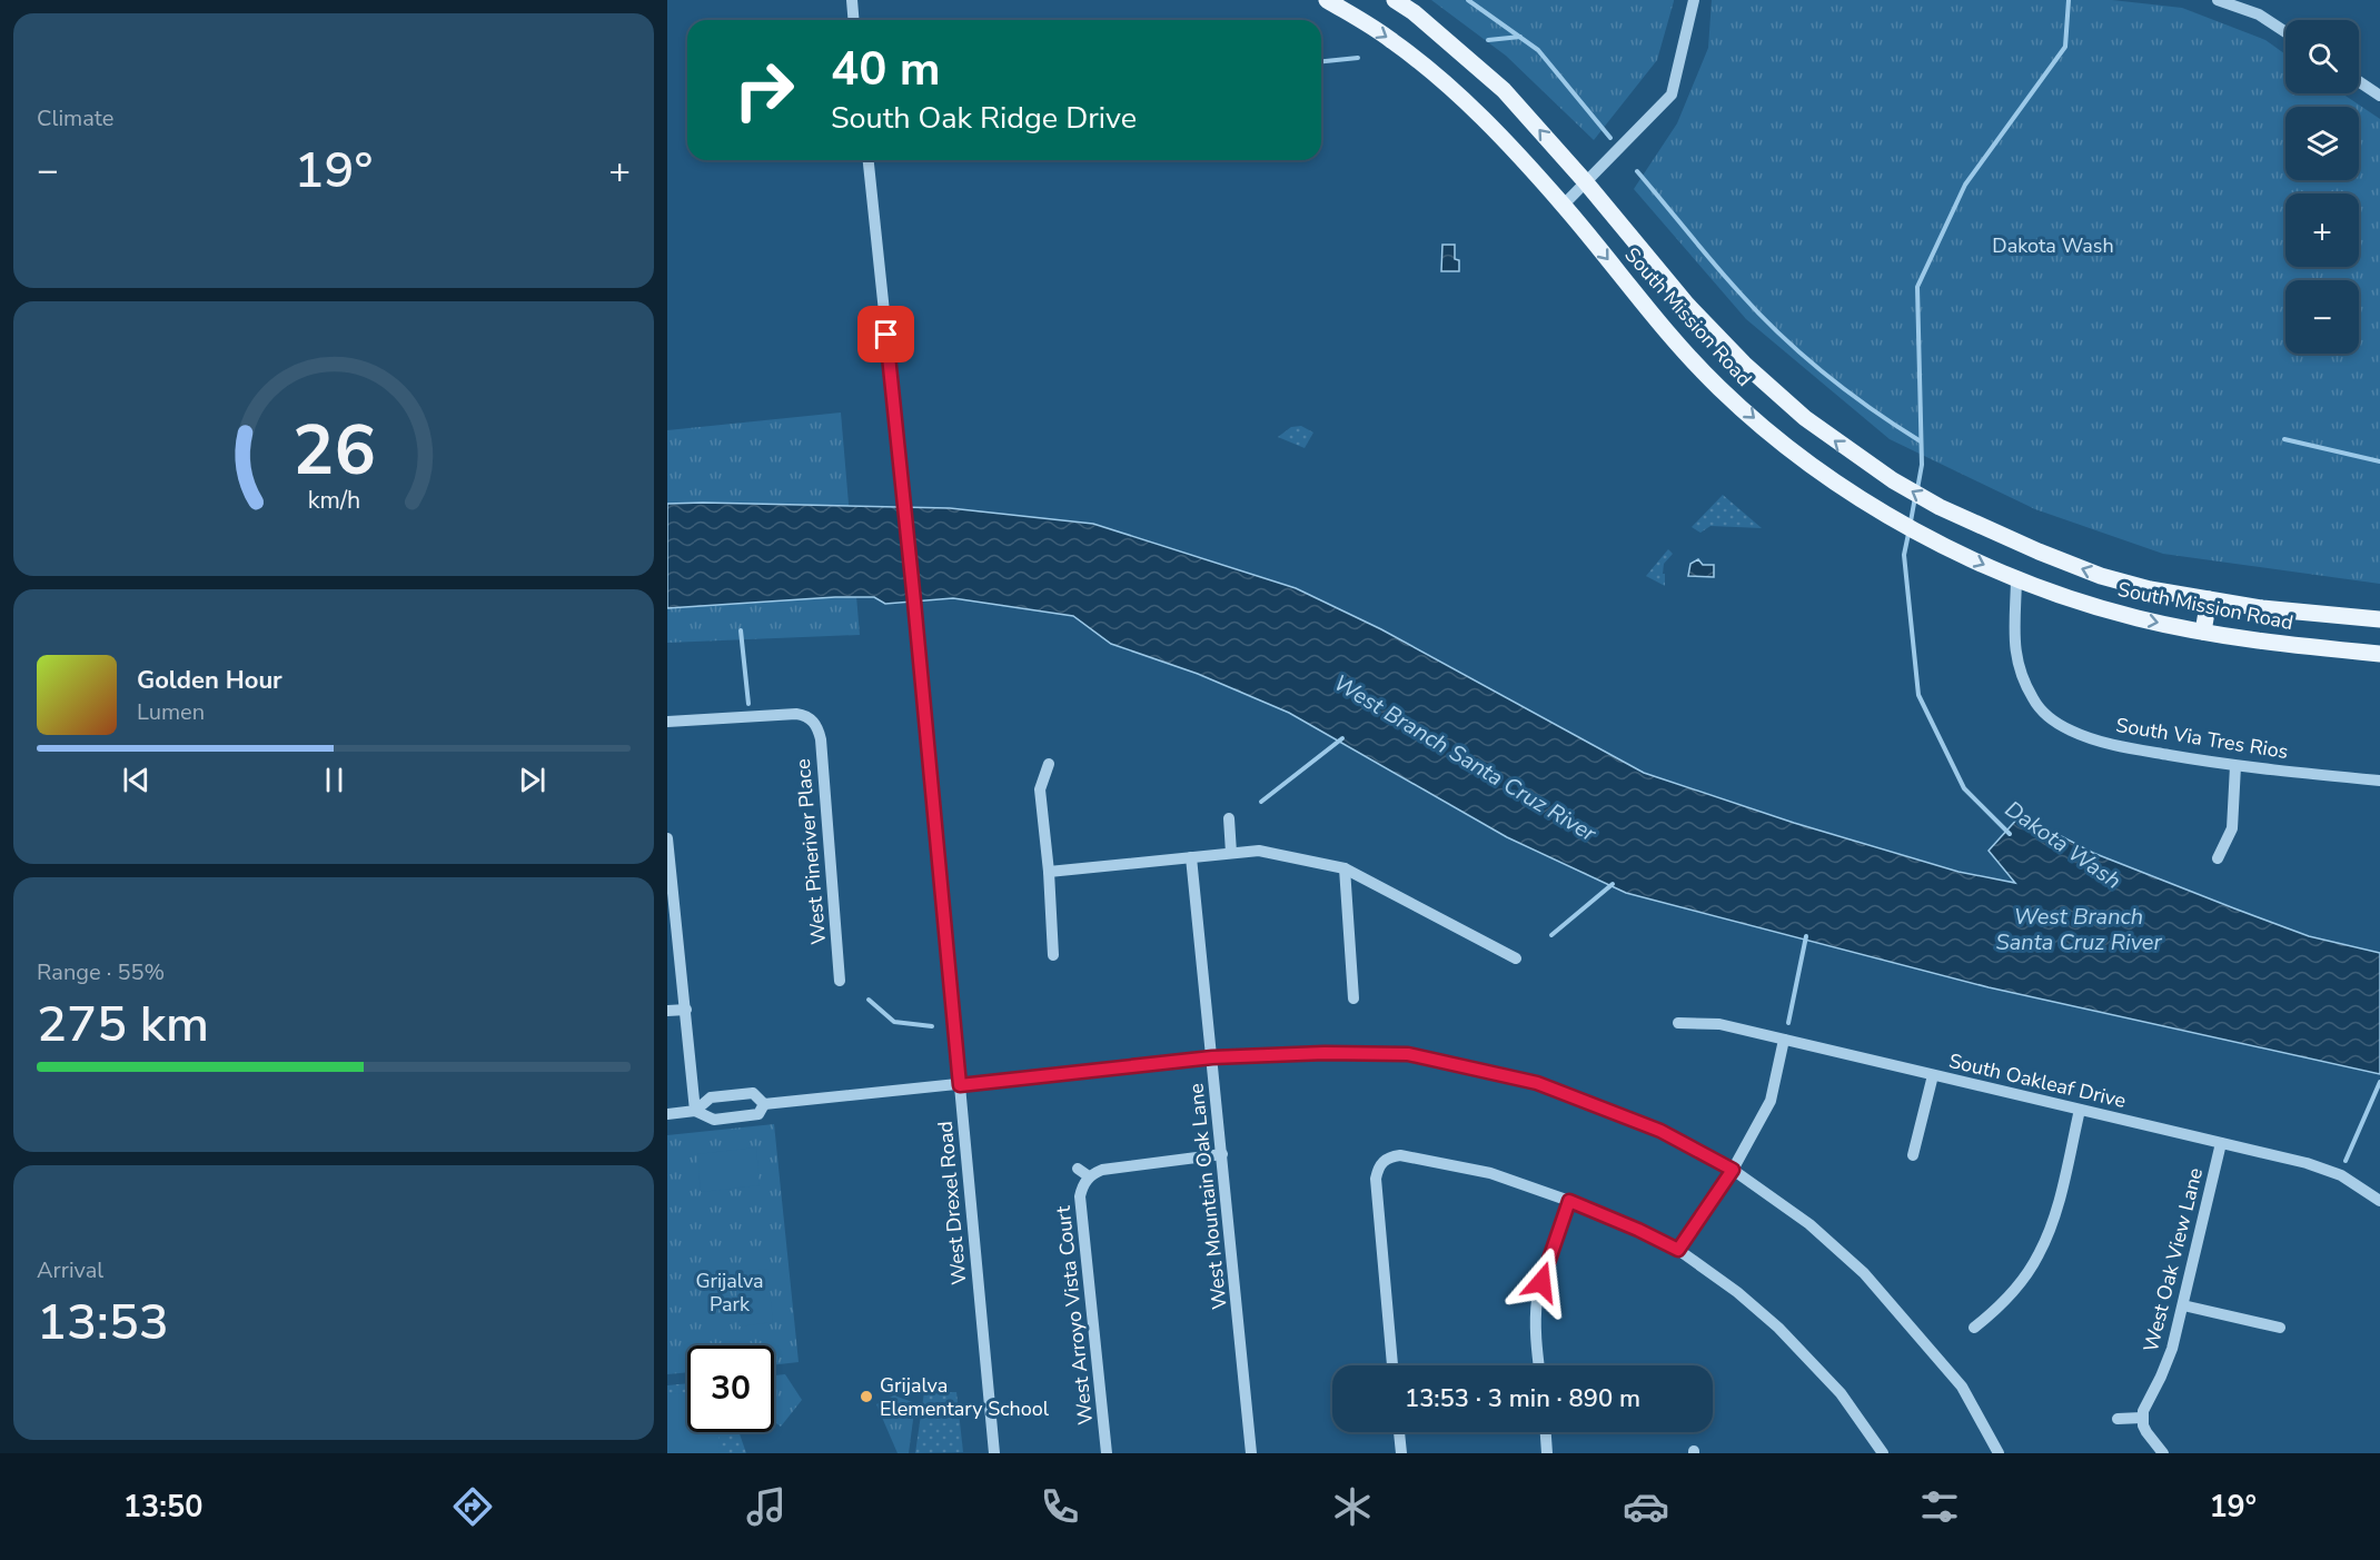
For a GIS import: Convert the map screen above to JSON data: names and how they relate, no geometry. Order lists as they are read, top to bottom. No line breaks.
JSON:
{"streets":{"main road":["South Mission Road"],"street":["South Via Tres Rios","West Pineriver Place","South Oakleaf Drive","West Mountain Oak Lane","West Drexel Road","West Oak View Lane","West Arroyo Vista Court"]},"crossings":[["South Mission Road","South Via Tres Rios"],["South Oakleaf Drive","West Oak View Lane"]],"water":["West Branch Santa Cruz River","Dakota Wash"],"parks":["Dakota Wash","Grijalva Park"],"places":["Grijalva Elementary School"],"page":{"tile":["Climate",["Range · 55%","275 km"],["Arrival","13:53"]],"map_buttons":["+","−"],"turn":["40 m","South Oak Ridge Drive"],"heat":["−","19°","+"],"song":["Golden Hour","Lumen"],"limit":"30","trip":"13:53 · 3 min · 890 m","tabs":["13:50","19°"],"gauge":["26","km/h"]}}
